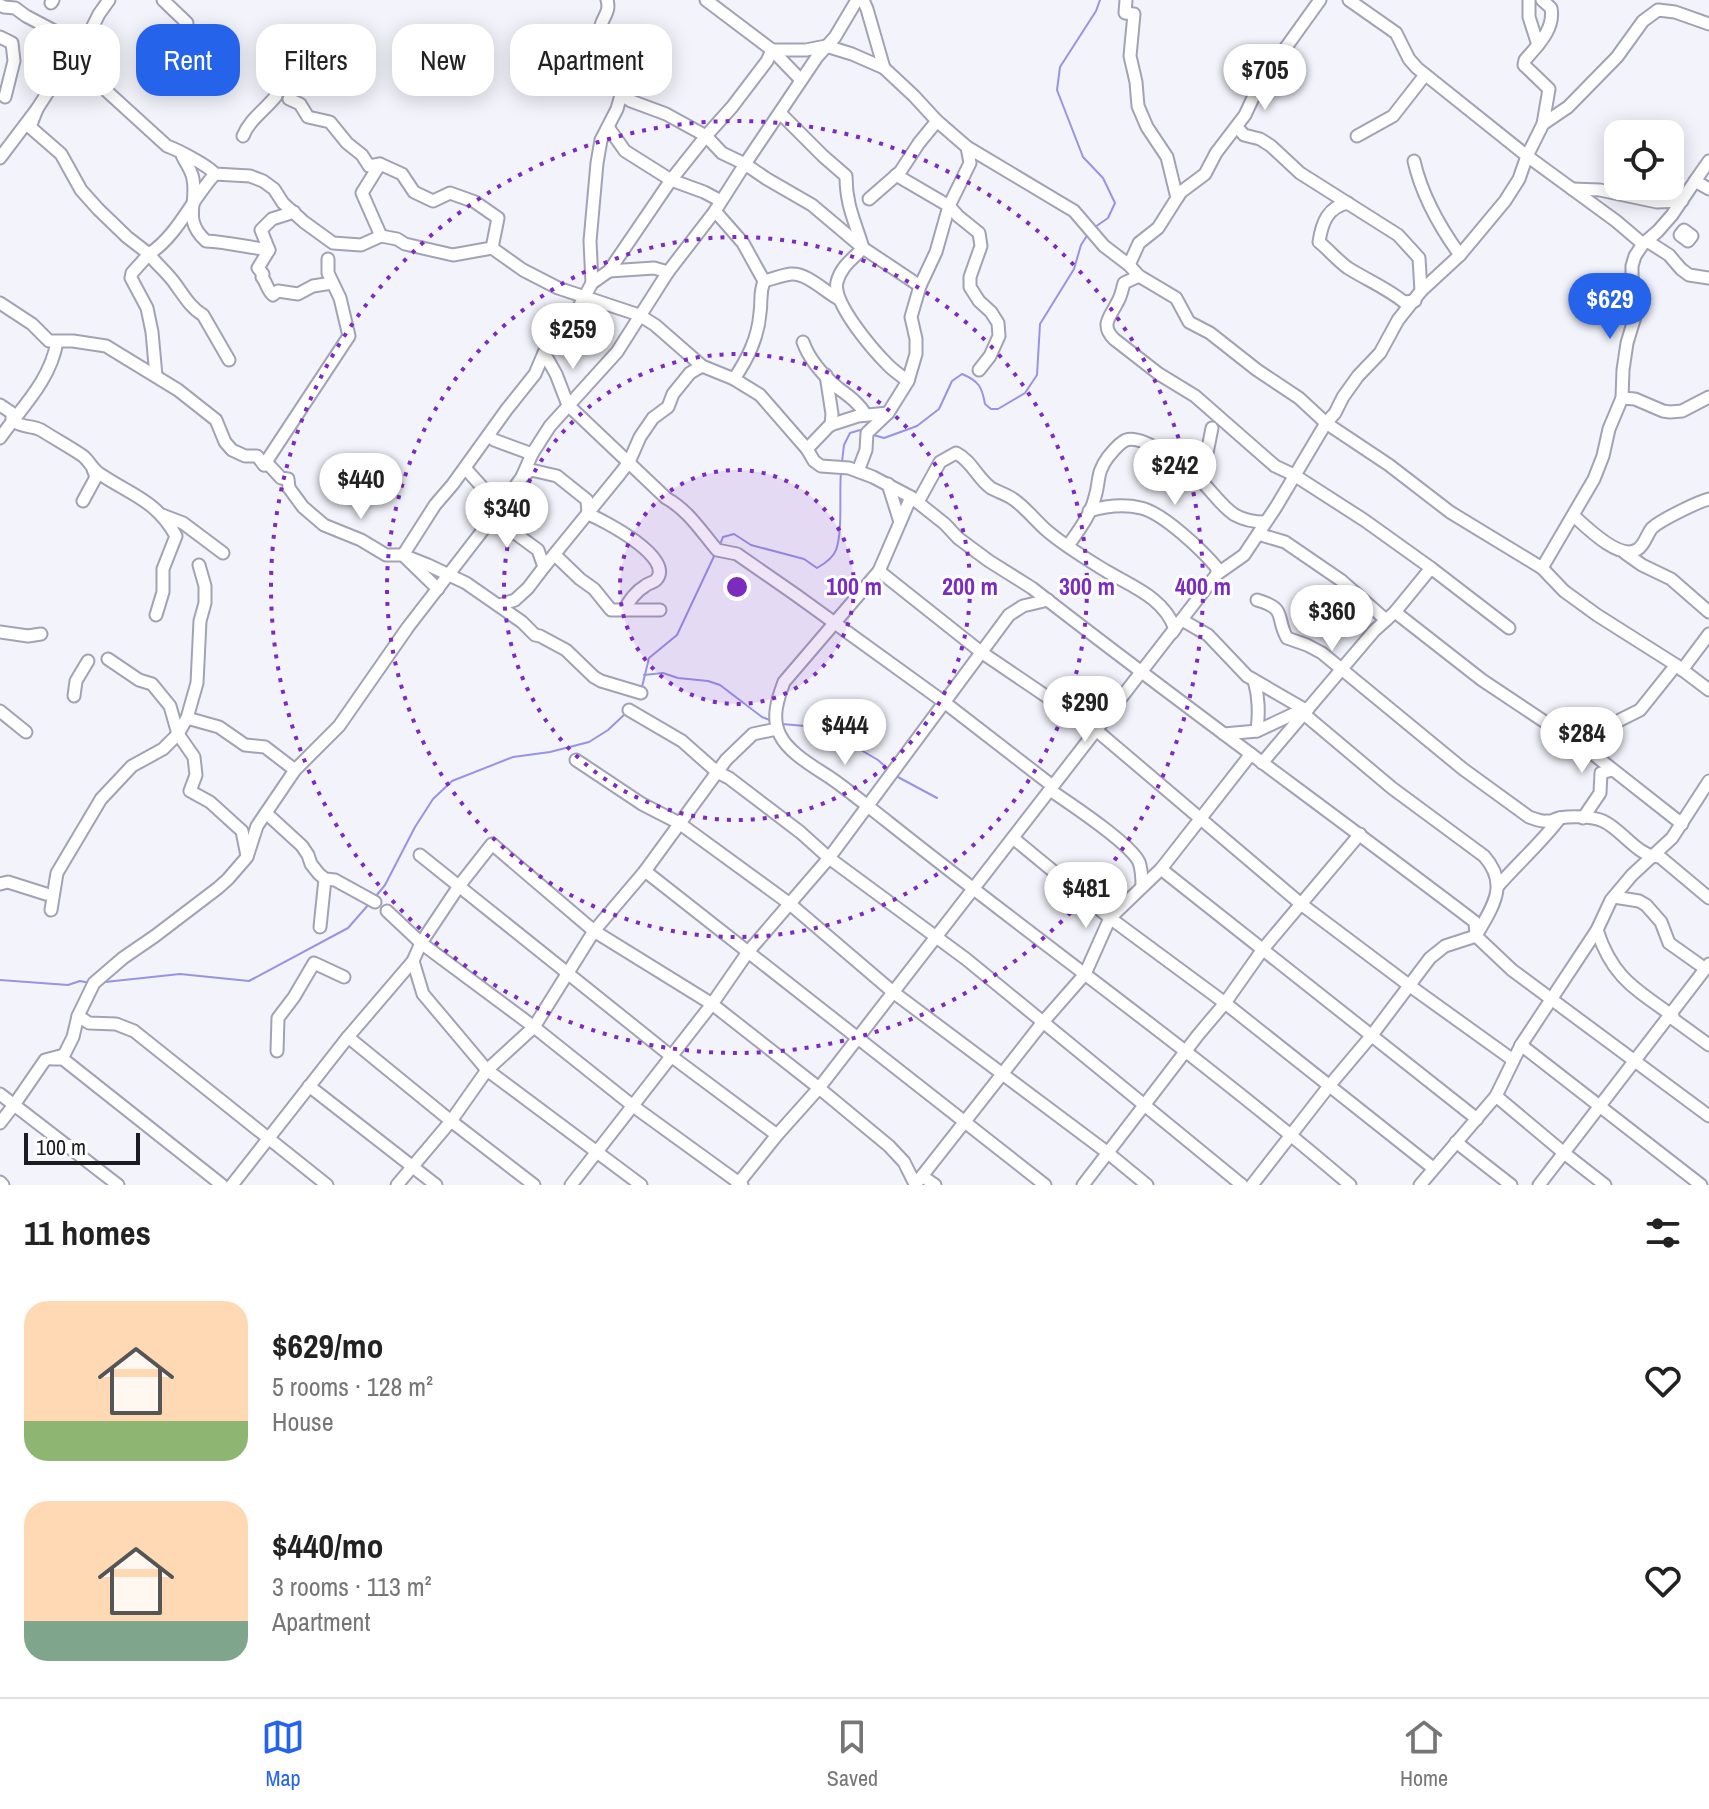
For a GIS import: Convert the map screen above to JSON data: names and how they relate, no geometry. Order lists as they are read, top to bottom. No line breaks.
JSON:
{"scale_bar":"100 m","page":{"chip":["Buy","Rent","Filters","New","Apartment"],"price":["$705","$629","$259","$242","$440","$340","$360","$290","$444","$284","$481"],"scale":"100 m","heading":"11 homes","list":[{"name":"$629/mo","note":"5 rooms · 128 m² · House"},{"name":"$440/mo","note":"3 rooms · 113 m² · Apartment"}],"tabs":["Map","Saved","Home"]},"rings":["100 m","200 m","300 m","400 m"]}
